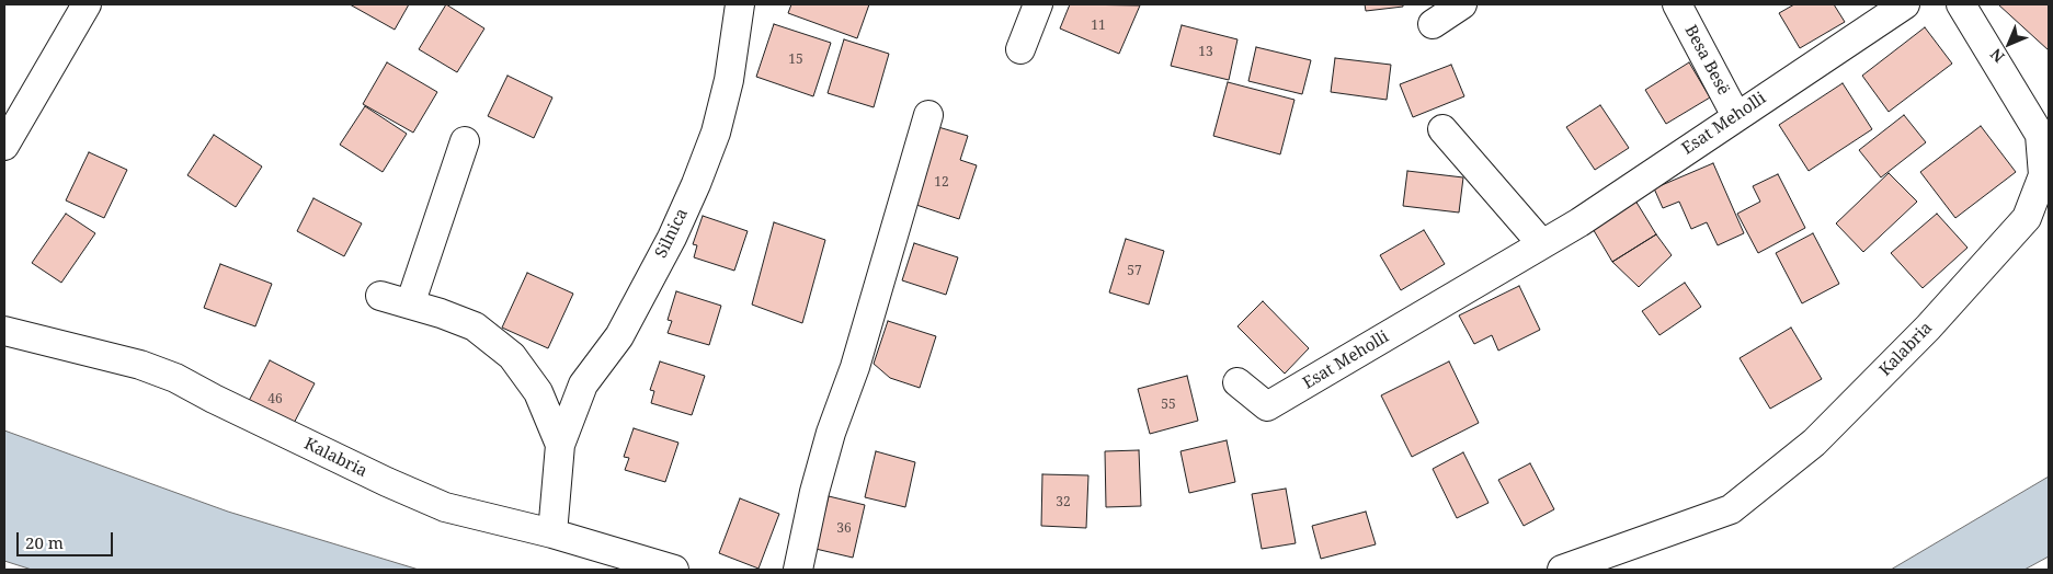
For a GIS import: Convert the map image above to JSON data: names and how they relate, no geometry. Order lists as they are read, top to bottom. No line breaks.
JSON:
{"streets":{"street":["Besa Besë","Esat Meholli","Silnica","Kalabria"]},"crossings":[["Besa Besë","Esat Meholli"],["Silnica","Kalabria"]],"house_numbers":["11","13","15","12","57","46","55","32","36"],"scale_bar":"20 m","north":"bottom left"}
